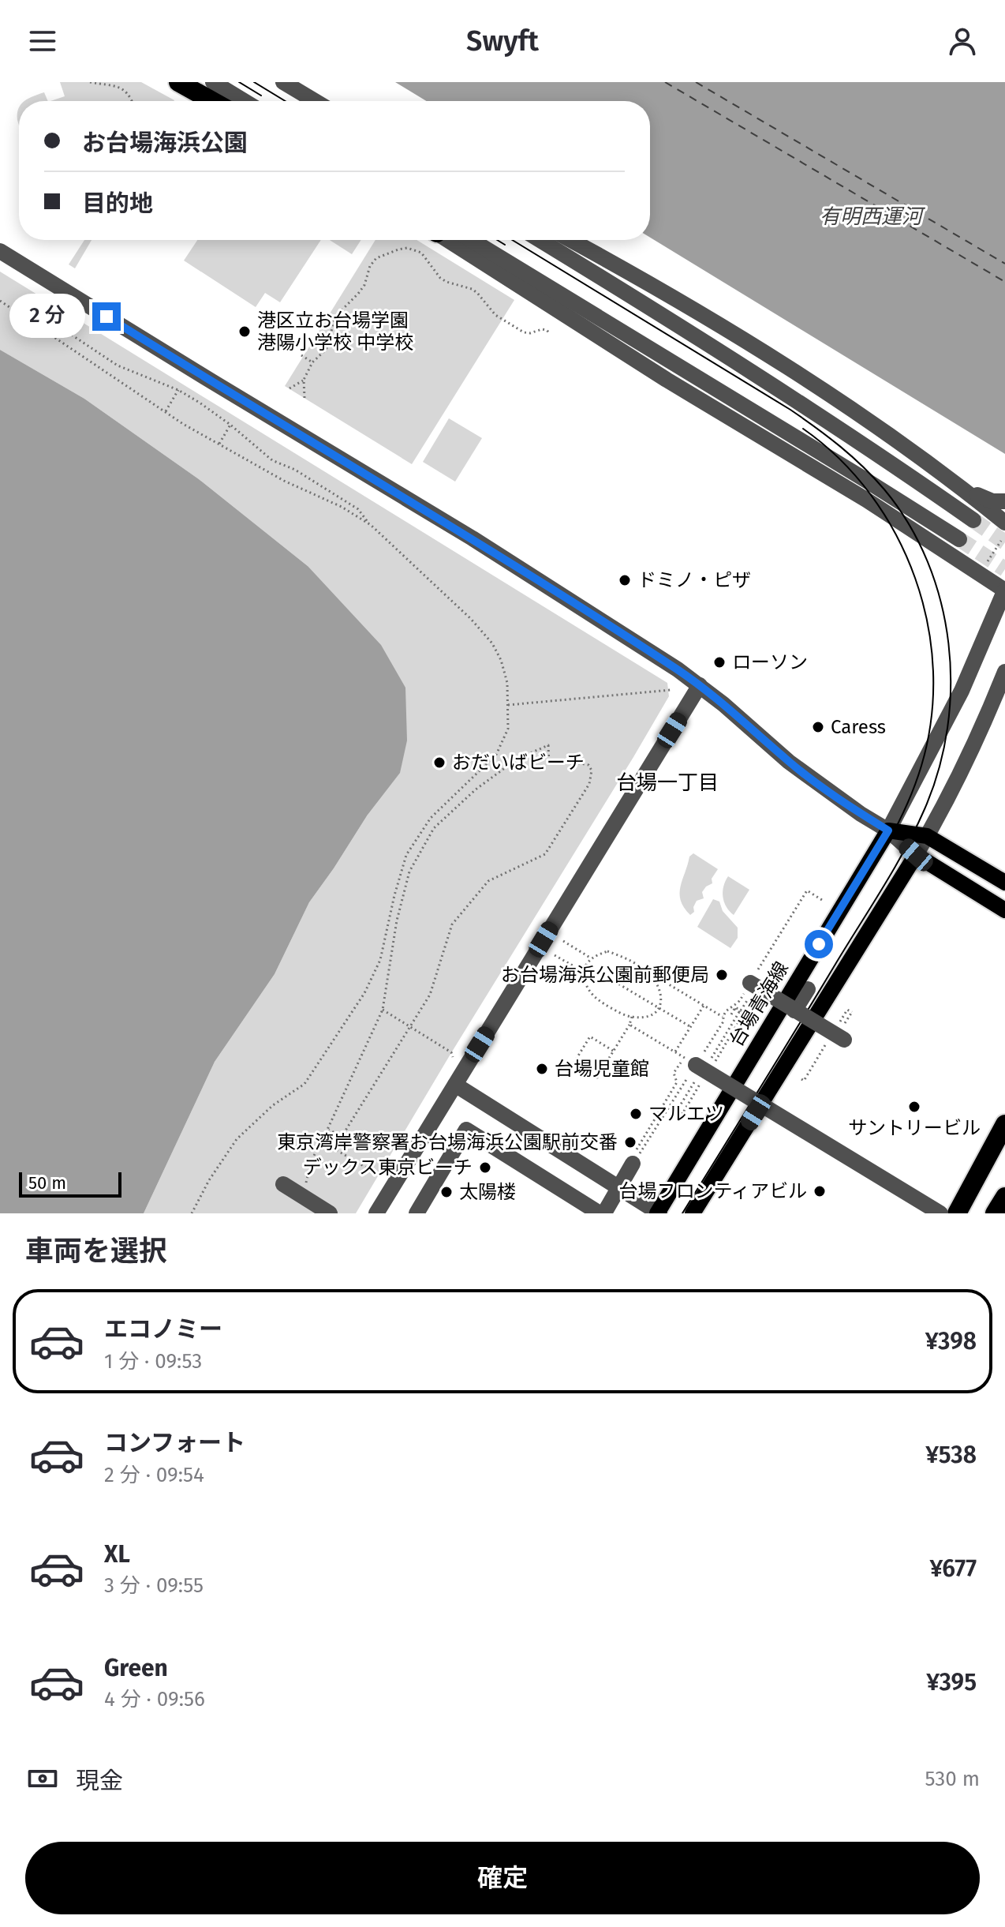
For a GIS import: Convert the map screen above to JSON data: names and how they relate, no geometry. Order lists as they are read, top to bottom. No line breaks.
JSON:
{"streets":{"main road":["台場青海線"]},"districts":["台場一丁目"],"water":["有明西運河"],"places":["港区立お台場学園 港陽小学校 中学校","ドミノ・ピザ","ローソン","Caress","おだいばビーチ","お台場海浜公園前郵便局","台場児童館","サントリービル","マルエツ","東京湾岸警察署お台場海浜公園駅前交番","デックス東京ビーチ","台場フロンティアビル","太陽楼"],"scale_bar":"50 m","page":{"header":"Swyft","banner":["お台場海浜公園","目的地"],"bubble":"2 分","scale":"50 m","heading":"車両を選択","list":[{"name":"エコノミー","note":"1 分 · 09:53","value":"¥398"},{"name":"コンフォート","note":"2 分 · 09:54","value":"¥538"},{"name":"XL","note":"3 分 · 09:55","value":"¥677"},{"name":"Green","note":"4 分 · 09:56","value":"¥395"}],"pay":["現金","530 m"],"buttons":"確定"}}
